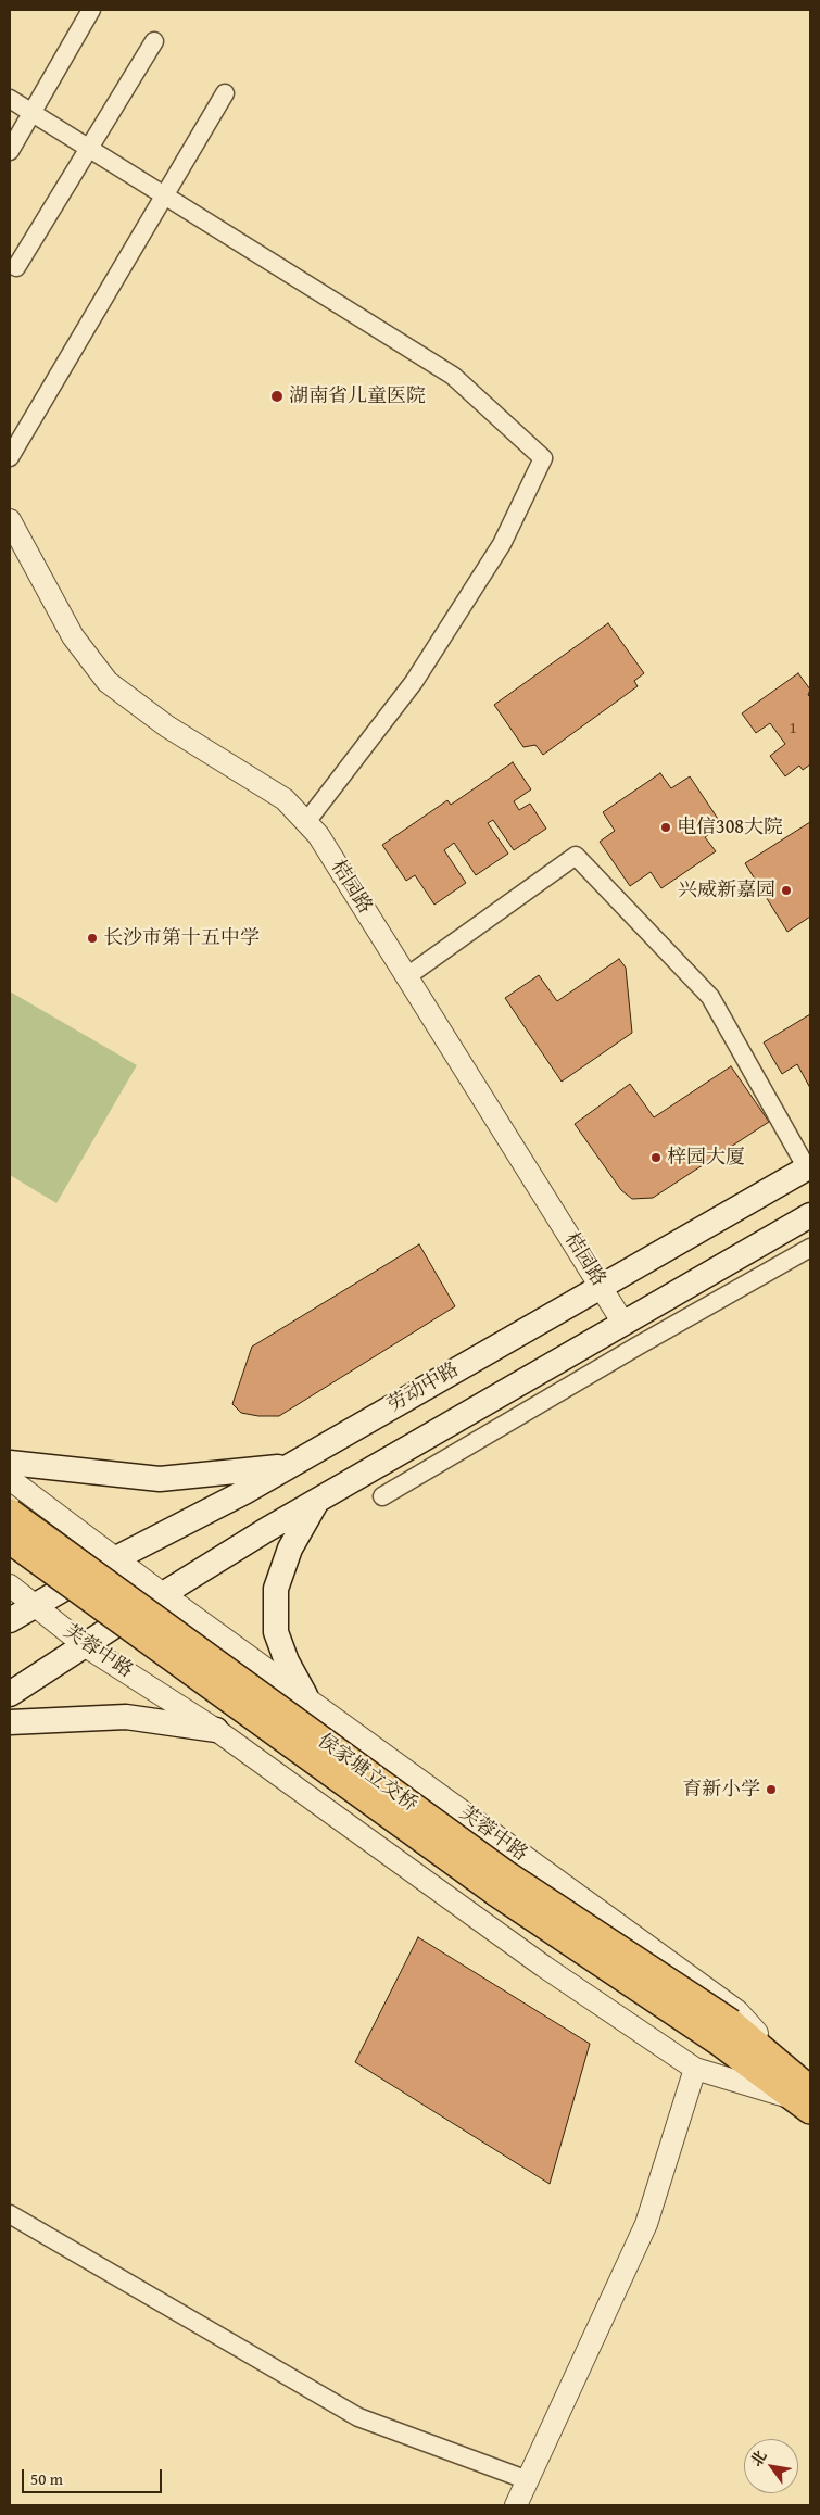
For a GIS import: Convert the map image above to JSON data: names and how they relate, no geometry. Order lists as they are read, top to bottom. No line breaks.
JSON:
{"streets":{"main road":["劳动中路","侯家塘立交桥"],"street":["桔园路","芙蓉中路"]},"crossings":[["桔园路","劳动中路"],["劳动中路","芙蓉中路"]],"places":["湖南省儿童医院","电信308大院","兴威新嘉园","长沙市第十五中学","梓园大厦","育新小学"],"house_numbers":["1"],"scale_bar":"50 m","north":"top left"}
